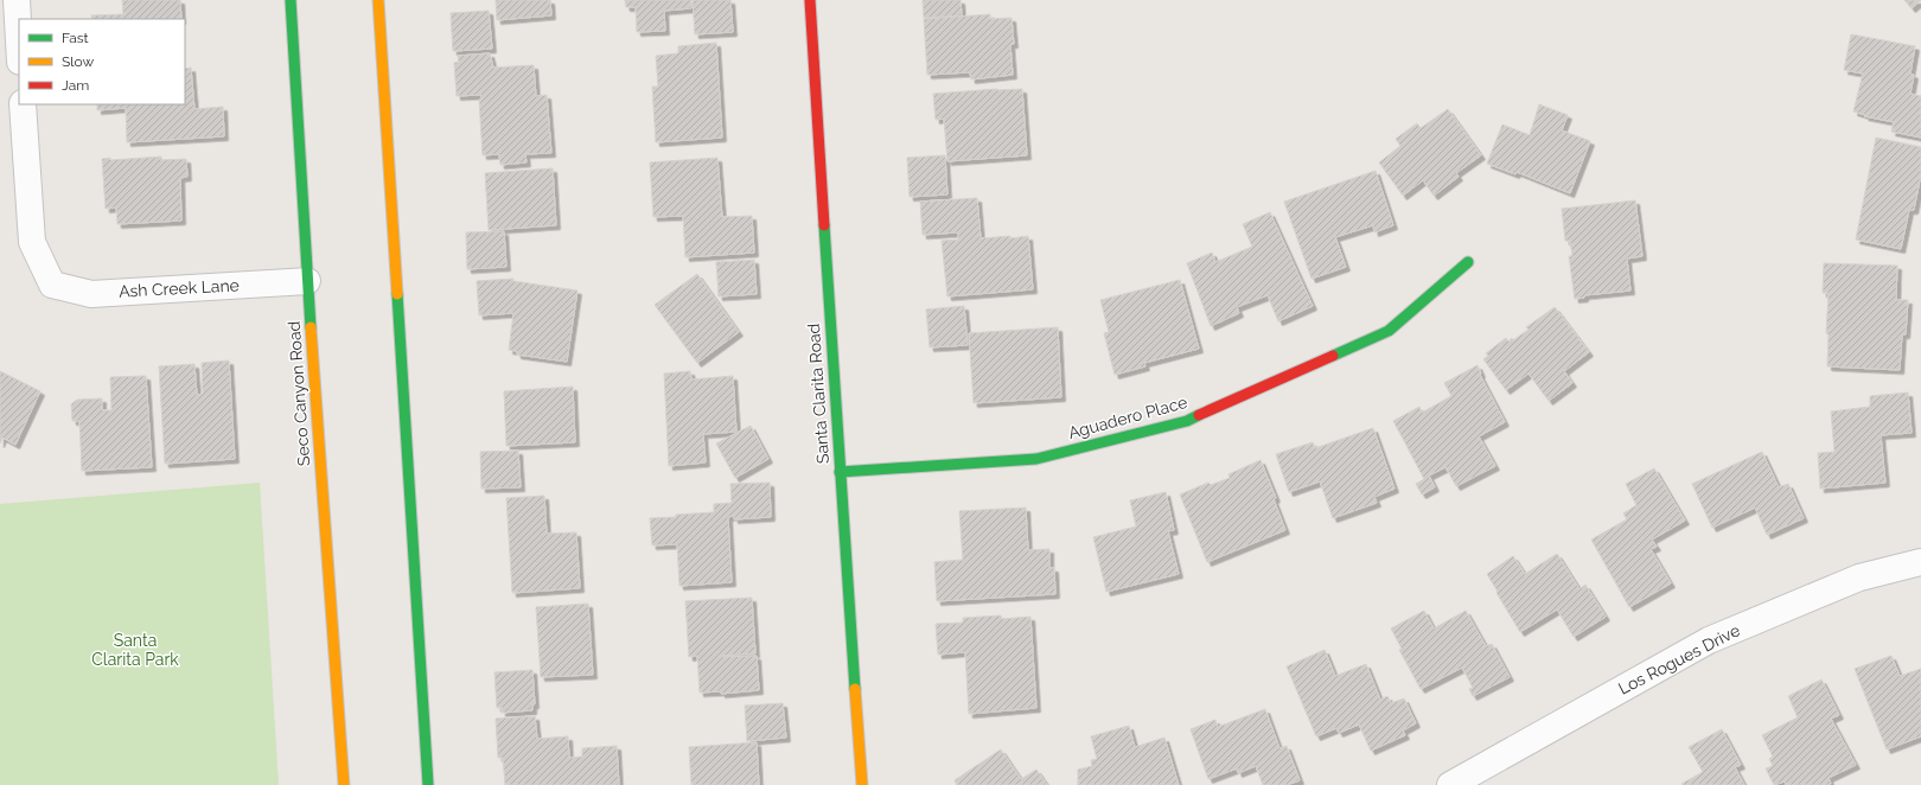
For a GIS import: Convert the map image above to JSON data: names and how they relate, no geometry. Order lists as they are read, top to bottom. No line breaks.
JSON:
{"streets":{"street":["Ash Creek Lane","Seco Canyon Road","Santa Clarita Road","Aguadero Place","Los Rogues Drive"]},"crossings":[["Ash Creek Lane","Seco Canyon Road"],["Santa Clarita Road","Aguadero Place"]],"parks":["Santa Clarita Park"],"legend":["Fast","Slow","Jam"]}
